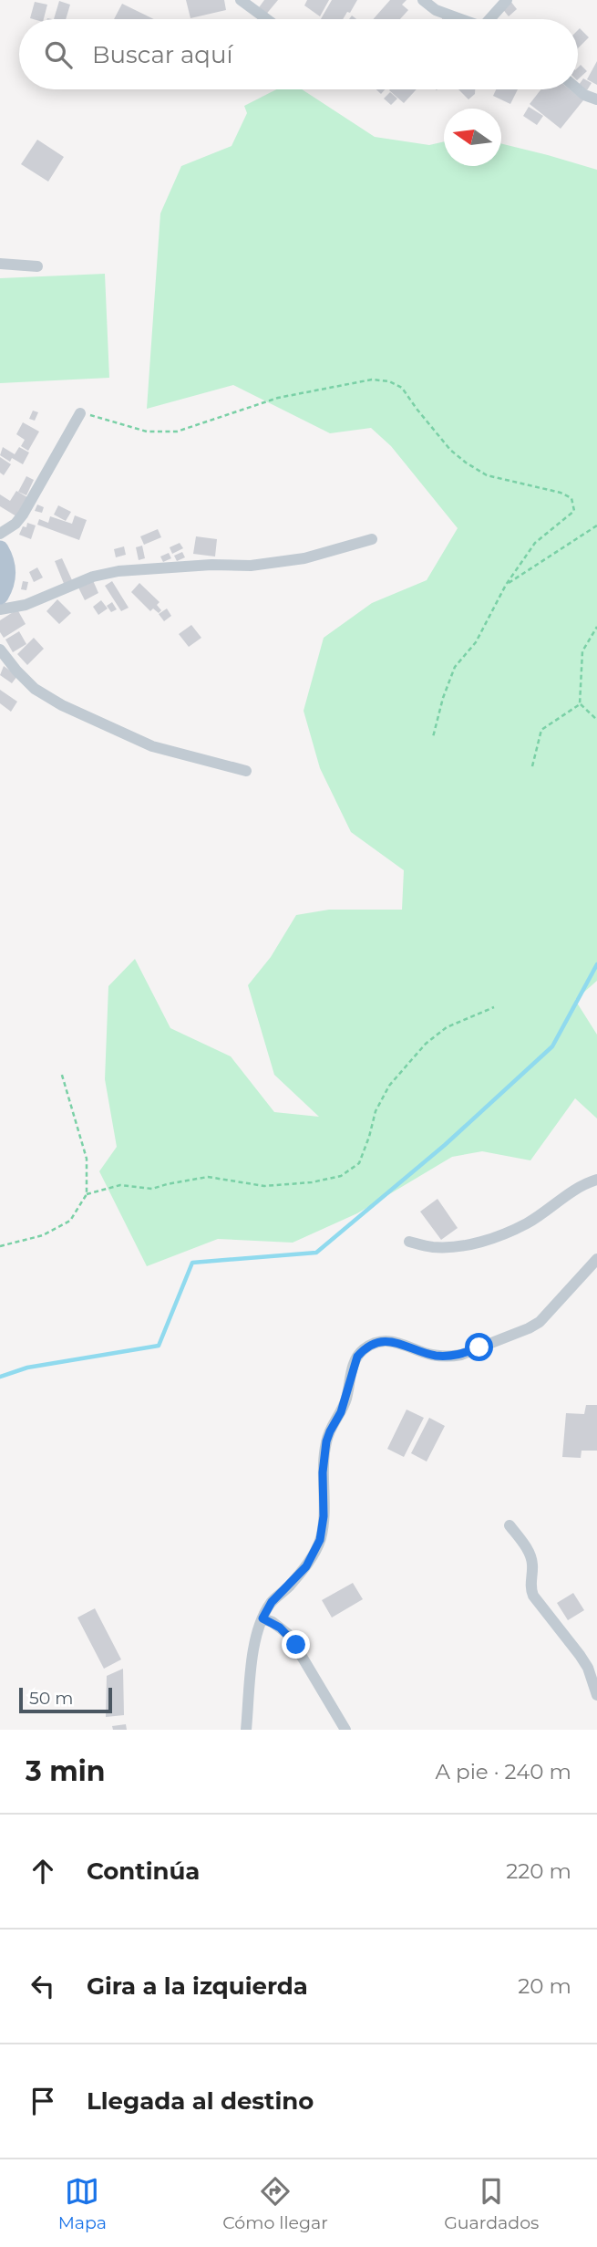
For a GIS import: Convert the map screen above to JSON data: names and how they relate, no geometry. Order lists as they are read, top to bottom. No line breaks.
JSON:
{"scale_bar":"50 m","north":"left","page":{"search":"Buscar aquí","scale":"50 m","heading":["3 min","A pie · 240 m"],"list":[["Continúa","220 m"],["Gira a la izquierda","20 m"],"Llegada al destino"],"nav":["Mapa","Cómo llegar","Guardados"]}}
